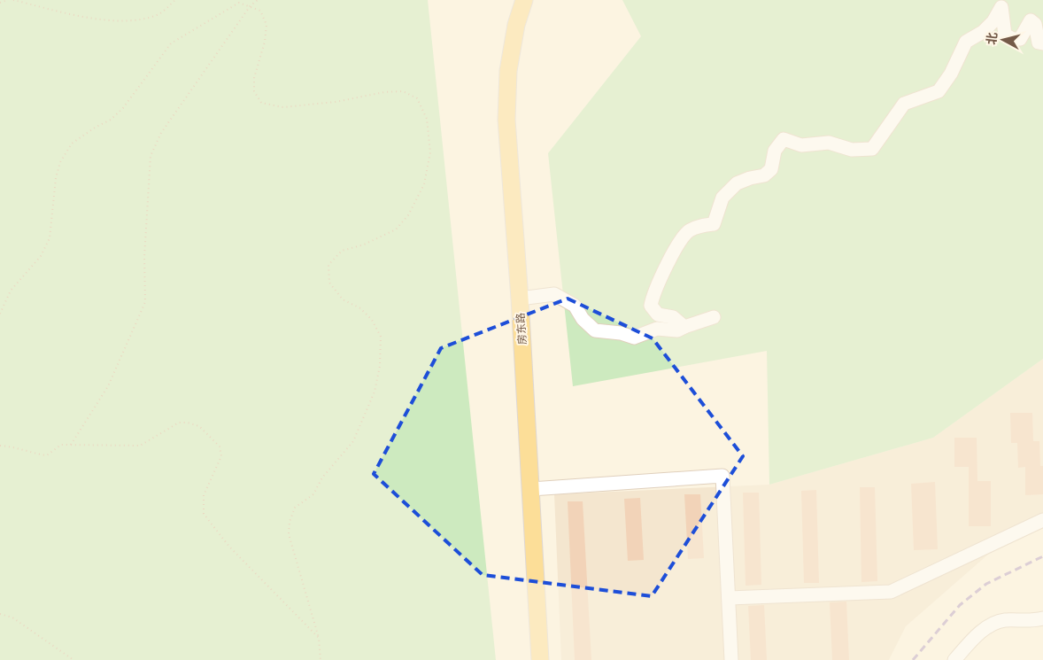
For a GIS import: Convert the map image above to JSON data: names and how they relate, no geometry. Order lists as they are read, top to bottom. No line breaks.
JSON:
{"streets":{"main road":["房东路"]},"north":"left"}
